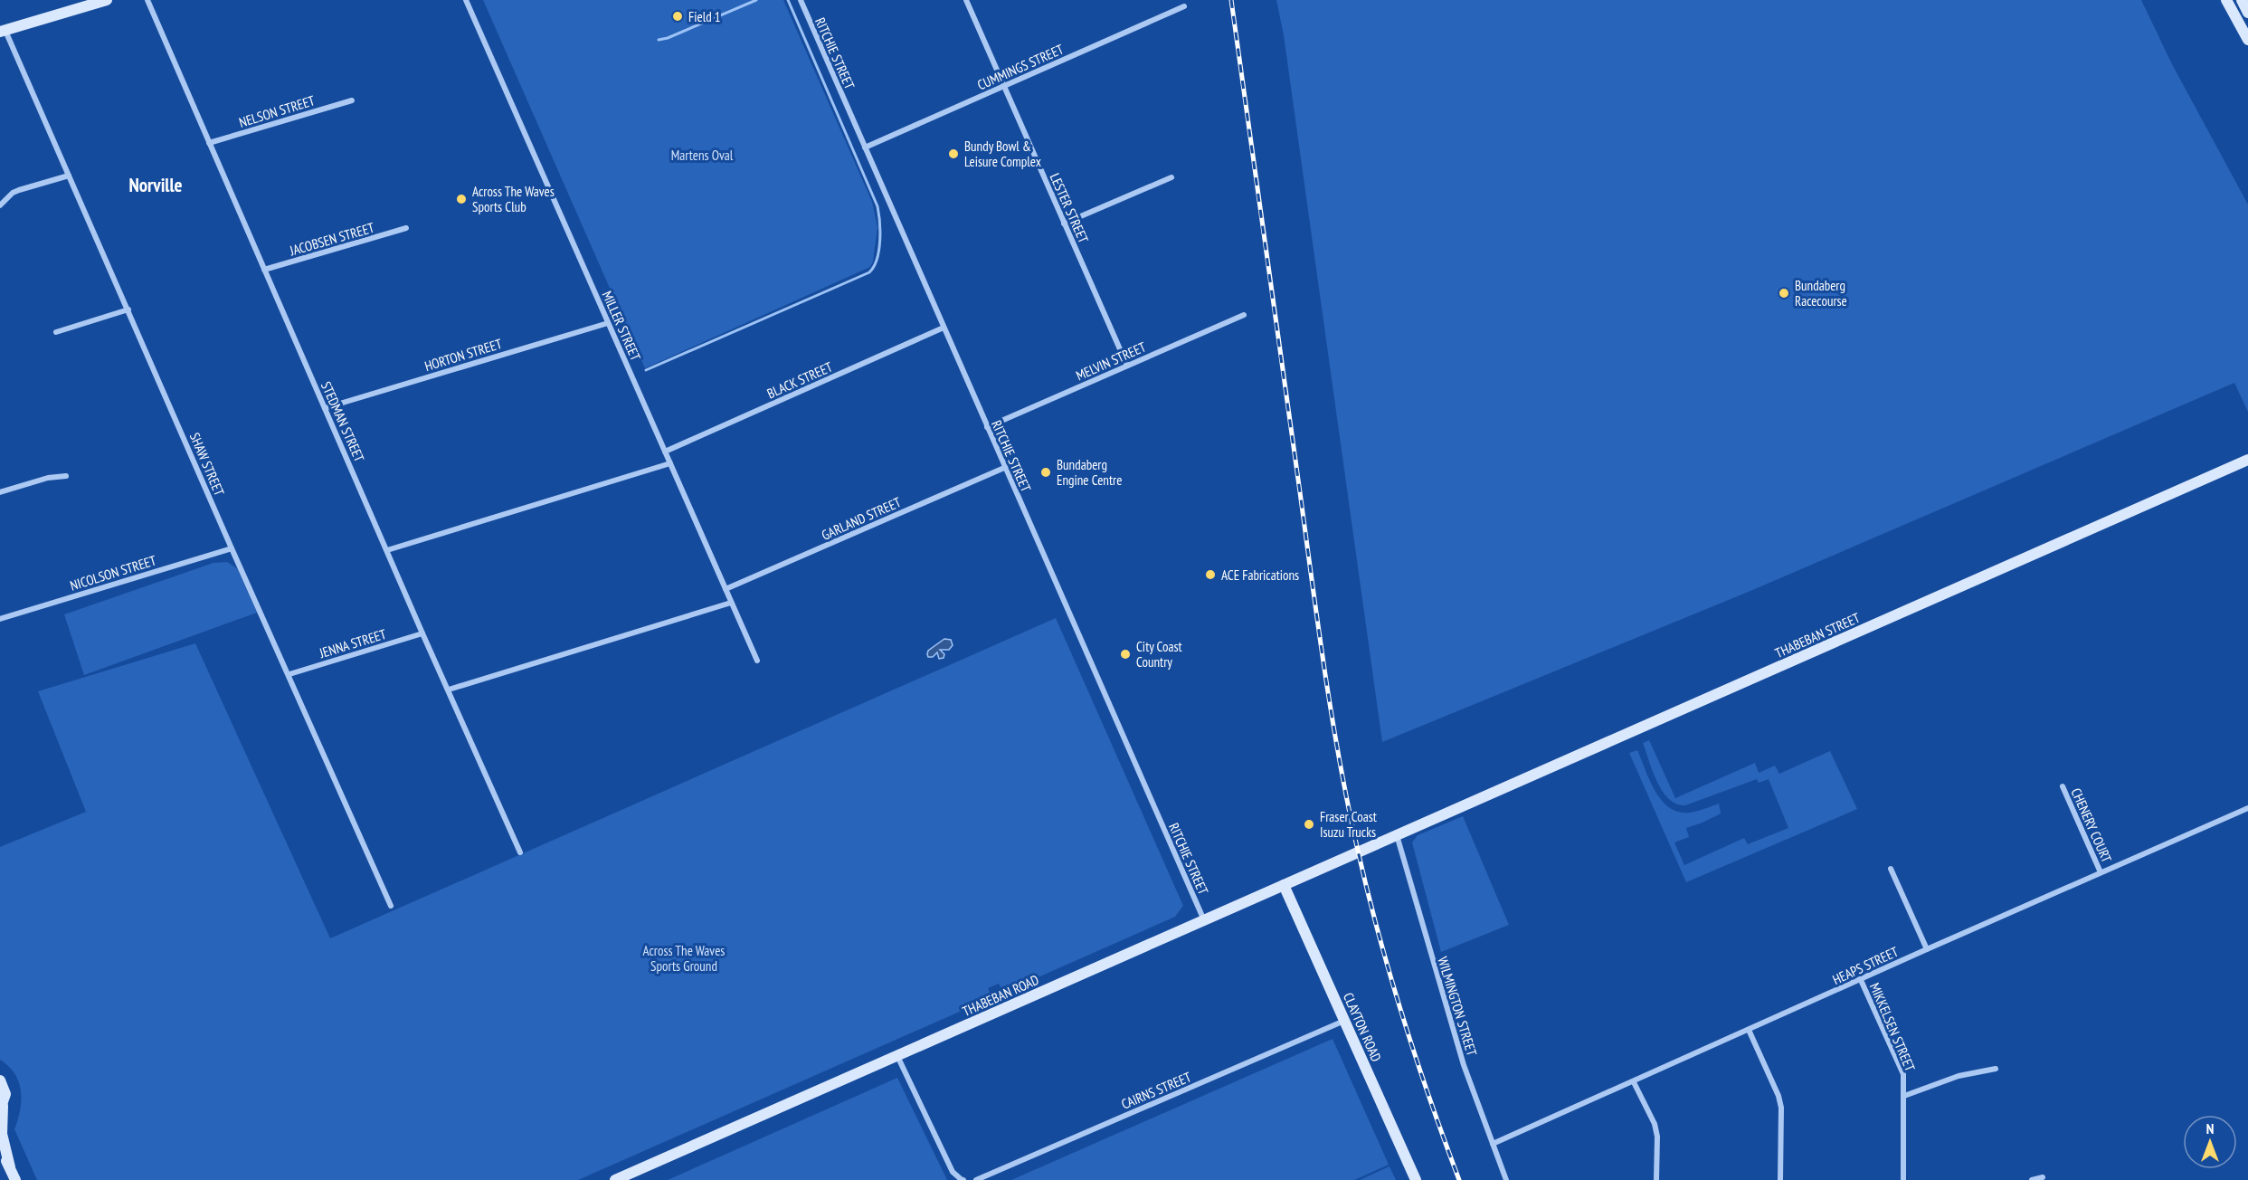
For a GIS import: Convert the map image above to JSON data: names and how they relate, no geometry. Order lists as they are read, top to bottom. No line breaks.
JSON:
{"streets":{"street":["RITCHIE STREET","CUMMINGS STREET","NELSON STREET","LESTER STREET","JACOBSEN STREET","MILLER STREET","HORTON STREET","MELVIN STREET","BLACK STREET","STEDMAN STREET","SHAW STREET","GARLAND STREET","NICOLSON STREET","THABEBAN STREET","JENNA STREET","CHENERY COURT","HEAPS STREET","THABEBAN ROAD","WILMINGTON STREET","CLAYTON ROAD","MIKKELSEN STREET","CAIRNS STREET"]},"crossings":[["RITCHIE STREET","CUMMINGS STREET"],["RITCHIE STREET","MELVIN STREET"],["RITCHIE STREET","BLACK STREET"],["RITCHIE STREET","GARLAND STREET"],["RITCHIE STREET","THABEBAN ROAD"],["CUMMINGS STREET","LESTER STREET"],["NELSON STREET","STEDMAN STREET"],["LESTER STREET","MELVIN STREET"],["JACOBSEN STREET","STEDMAN STREET"],["MILLER STREET","HORTON STREET"],["MILLER STREET","BLACK STREET"],["MILLER STREET","GARLAND STREET"],["HORTON STREET","STEDMAN STREET"],["STEDMAN STREET","JENNA STREET"],["SHAW STREET","NICOLSON STREET"],["SHAW STREET","JENNA STREET"],["THABEBAN STREET","THABEBAN ROAD"],["THABEBAN STREET","WILMINGTON STREET"],["CHENERY COURT","HEAPS STREET"],["HEAPS STREET","WILMINGTON STREET"],["HEAPS STREET","MIKKELSEN STREET"],["THABEBAN ROAD","WILMINGTON STREET"],["THABEBAN ROAD","CLAYTON ROAD"],["CLAYTON ROAD","CAIRNS STREET"]],"districts":["Norville"],"parks":["Martens Oval","Across The Waves Sports Ground"],"places":["Field 1","Bundy Bowl & Leisure Complex","Across The Waves Sports Club","Bundaberg Racecourse","Bundaberg Engine Centre","ACE Fabrications","City Coast Country","Fraser Coast Isuzu Trucks"],"north":"top"}
